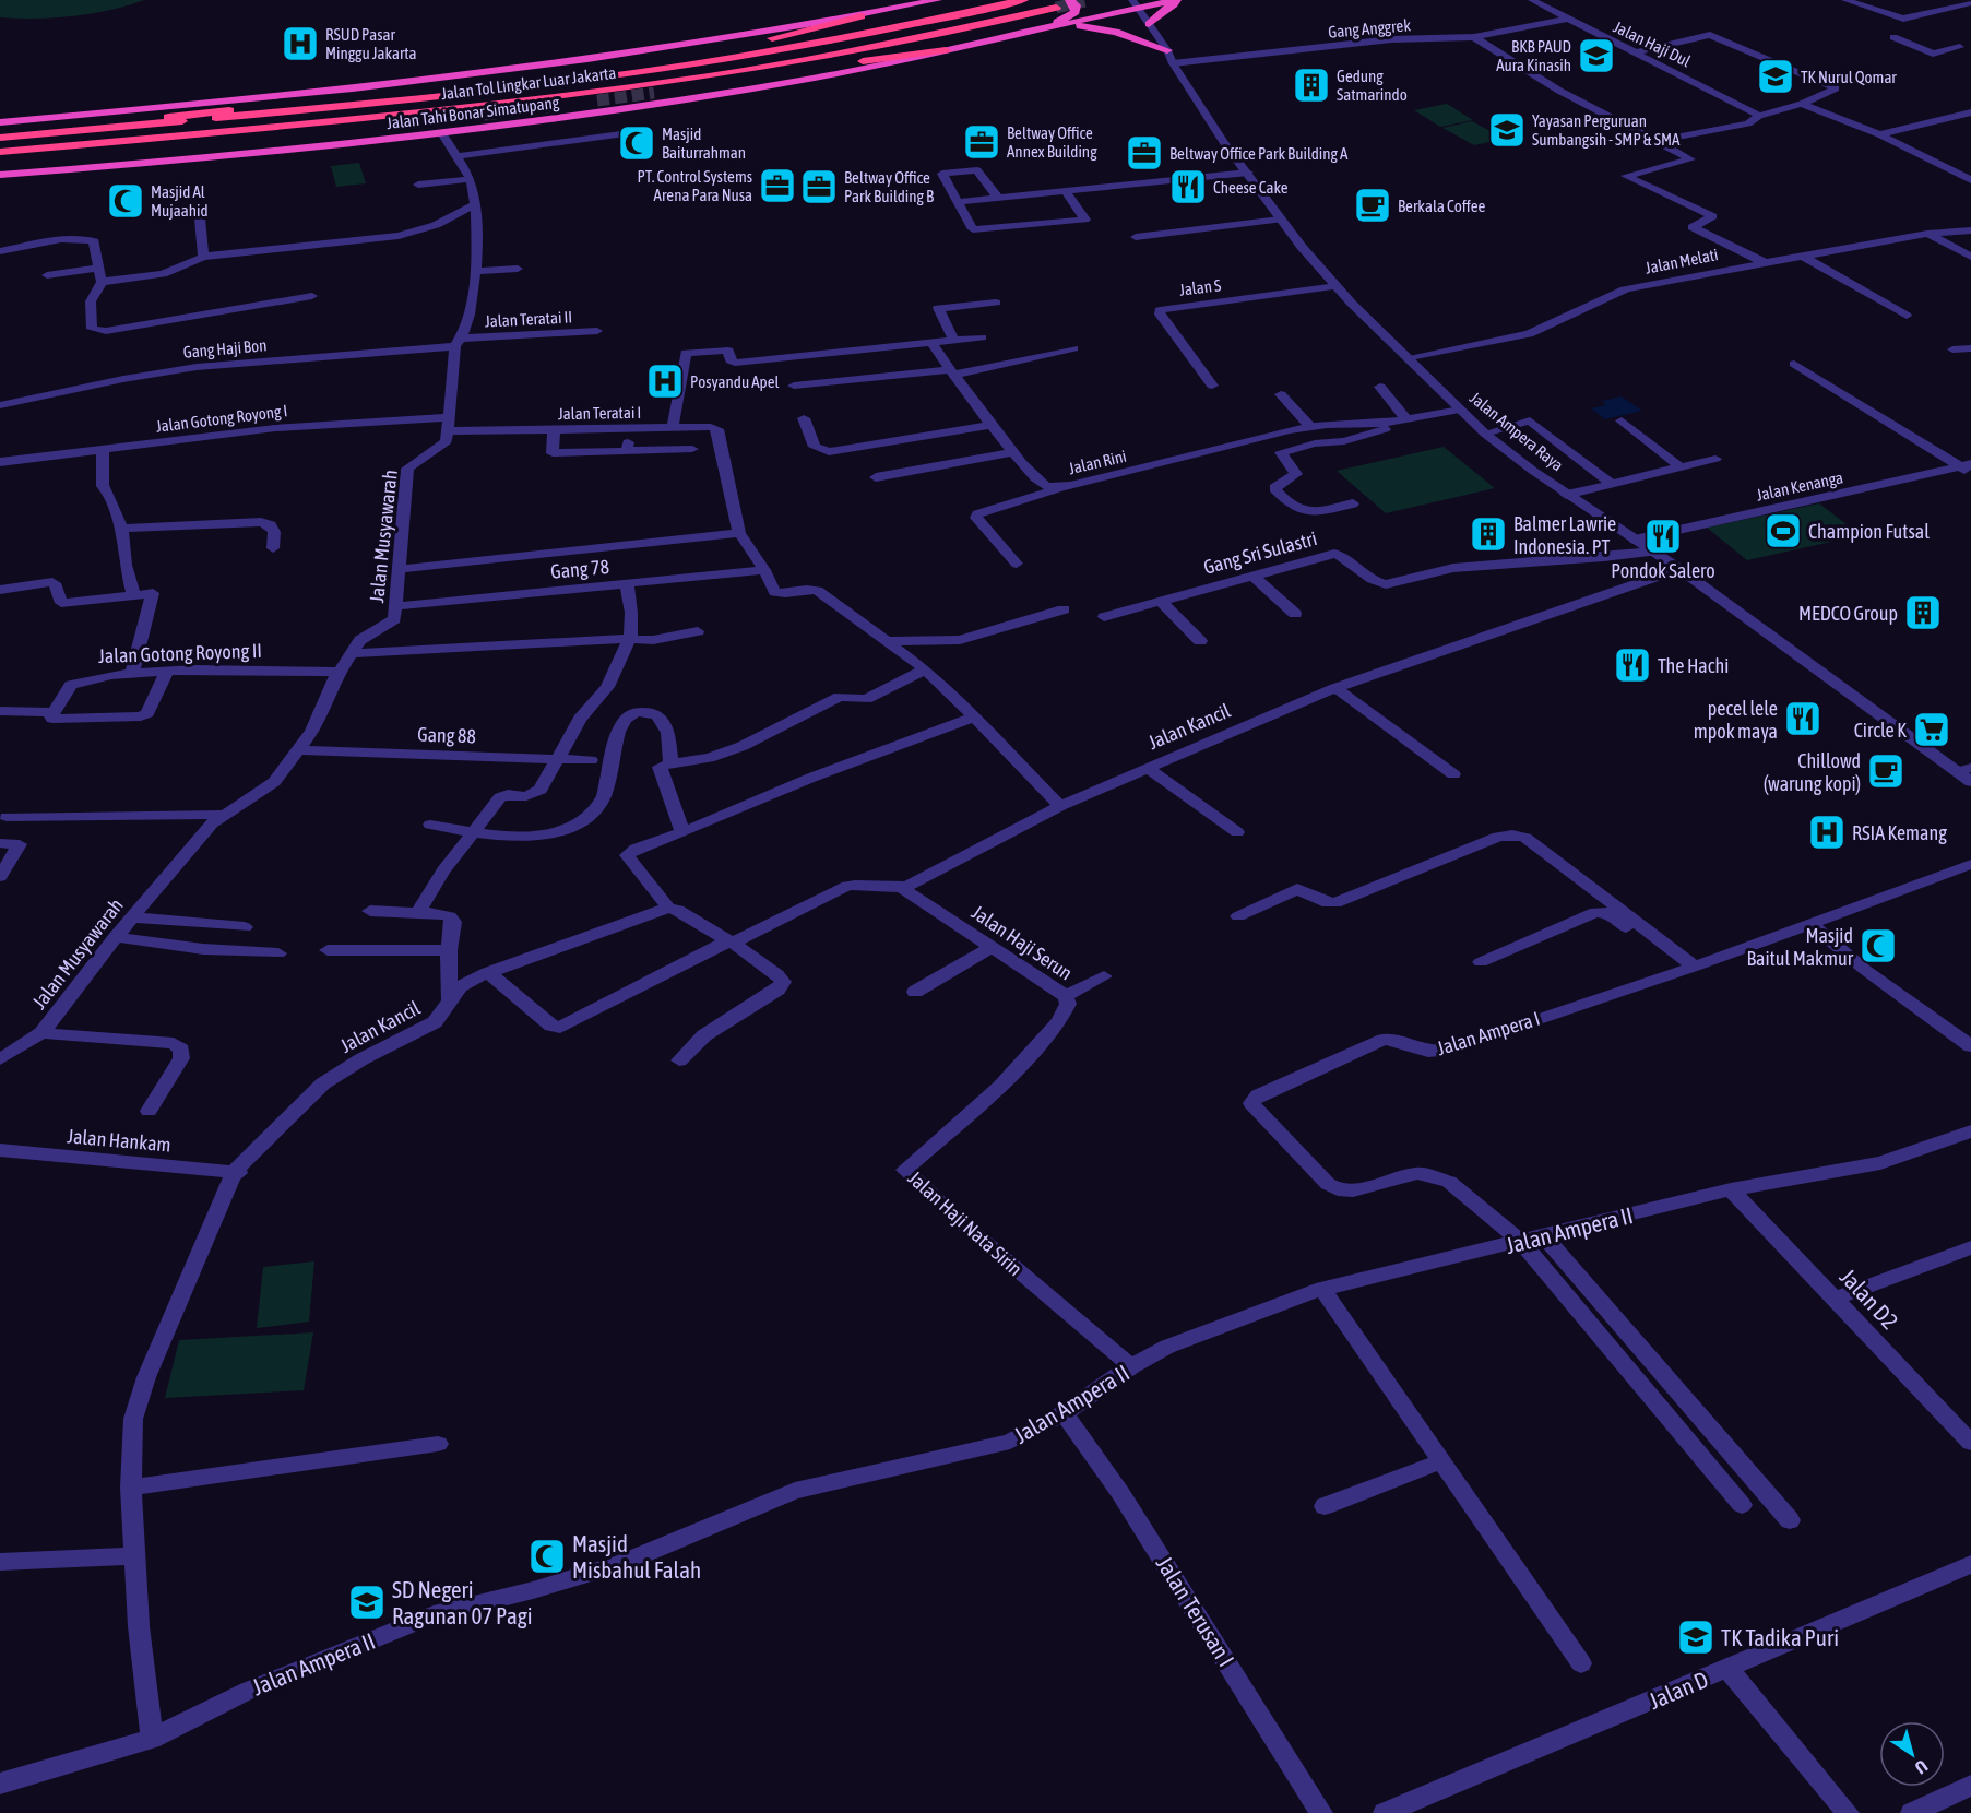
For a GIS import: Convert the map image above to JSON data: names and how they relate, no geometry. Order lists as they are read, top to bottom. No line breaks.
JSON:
{"streets":{"highway":["Jalan Tol Lingkar Luar Jakarta","Jalan Tahi Bonar Simatupang"],"street":["Gang Anggrek","Jalan Haji Dul","Jalan Melati","Jalan S","Jalan Teratai II","Gang Haji Bon","Jalan Teratai I","Jalan Gotong Royong I","Jalan Ampera Raya","Jalan Rini","Jalan Kenanga","Jalan Musyawarah","Gang Sri Sulastri","Gang 78","Jalan Gotong Royong II","Jalan Kancil","Gang 88","Jalan Haji Serun","Jalan Ampera I","Jalan Hankam","Jalan Haji Nata Sirin","Jalan Ampera II","Jalan D2","Jalan Terusan I","Jalan D"]},"crossings":[["Gang Anggrek","Jalan Haji Dul"],["Gang Anggrek","Jalan Ampera Raya"],["Jalan Tahi Bonar Simatupang","Jalan Ampera Raya"],["Jalan Melati","Jalan Ampera Raya"],["Jalan S","Jalan Ampera Raya"],["Jalan Teratai II","Gang Haji Bon"],["Jalan Teratai I","Jalan Gotong Royong I"],["Jalan Teratai I","Jalan Musyawarah"],["Jalan Teratai I","Gang 78"],["Jalan Gotong Royong I","Jalan Musyawarah"],["Jalan Ampera Raya","Jalan Rini"],["Jalan Ampera Raya","Jalan Kenanga"],["Jalan Ampera Raya","Gang Sri Sulastri"],["Jalan Ampera Raya","Jalan Kancil"],["Jalan Musyawarah","Gang 78"],["Jalan Musyawarah","Jalan Gotong Royong II"],["Jalan Musyawarah","Gang 88"],["Jalan Kancil","Jalan Haji Serun"],["Jalan Kancil","Jalan Hankam"],["Jalan Haji Serun","Jalan Haji Nata Sirin"],["Jalan Ampera I","Jalan Ampera II"],["Jalan Haji Nata Sirin","Jalan Ampera II"],["Jalan Ampera II","Jalan D2"],["Jalan Ampera II","Jalan Terusan I"]],"places":{"hospital":["RSUD Pasar Minggu Jakarta","Posyandu Apel","RSIA Kemang"],"school or university":["BKB PAUD Aura Kinasih","TK Nurul Qomar","Yayasan Perguruan Sumbangsih - SMP & SMA","SD Negeri Ragunan 07 Pagi","TK Tadika Puri"],"building":["Gedung Satmarindo","Balmer Lawrie Indonesia. PT","MEDCO Group"],"office":["Beltway Office Annex Building","Beltway Office Park Building A","PT. Control Systems Arena Para Nusa","Beltway Office Park Building B"],"mosque":["Masjid Baiturrahman","Masjid Al Mujaahid","Masjid Baitul Makmur","Masjid Misbahul Falah"],"restaurant":["Cheese Cake","Pondok Salero","The Hachi","pecel lele mpok maya"],"cafe":["Berkala Coffee","Chillowd (warung kopi)"],"sports":["Champion Futsal"],"supermarket":["Circle K"]},"north":"bottom right"}
